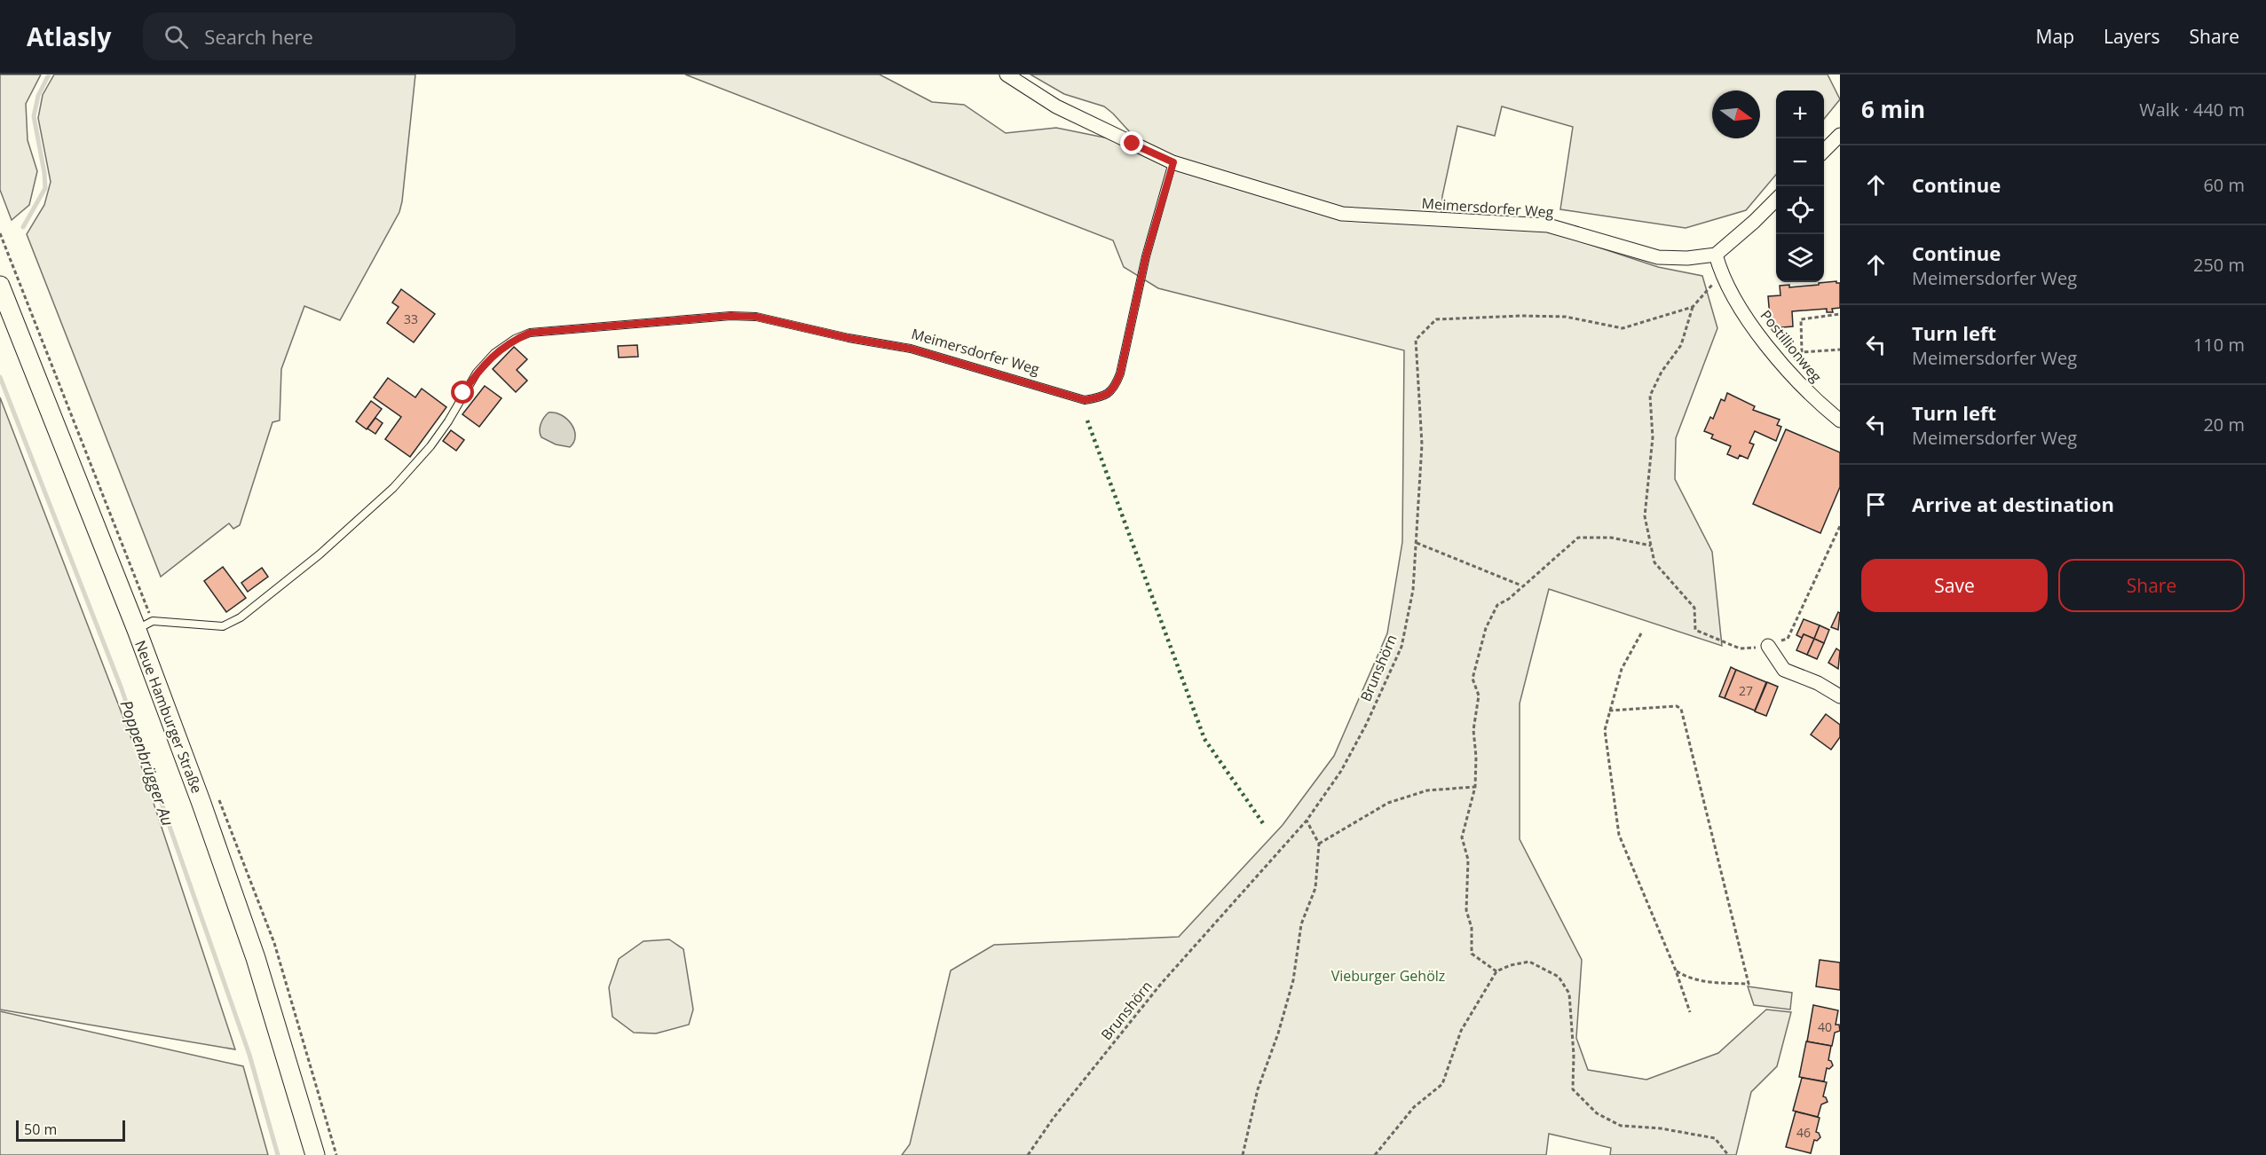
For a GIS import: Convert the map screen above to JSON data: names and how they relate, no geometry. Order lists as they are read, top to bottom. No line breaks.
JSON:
{"streets":{"main road":["Neue Hamburger Straße"],"street":["Meimersdorfer Weg","Postillionweg"],"path":["Brunshörn"]},"crossings":[["Meimersdorfer Weg","Postillionweg"],["Meimersdorfer Weg","Neue Hamburger Straße"]],"water":["Poppenbrügger Au"],"parks":["Vieburger Gehölz"],"house_numbers":["33","27","40","46"],"scale_bar":"50 m","north":"right","page":{"header":"Atlasly","search":"Search here","nav":["Map","Layers","Share"],"heading":["6 min","Walk · 440 m"],"map_buttons":["+","−"],"list":[["Continue","60 m"],["Continue","Meimersdorfer Weg","250 m"],["Turn left","Meimersdorfer Weg","110 m"],["Turn left","Meimersdorfer Weg","20 m"],"Arrive at destination"],"buttons":["Save","Share"],"scale":"50 m"}}
